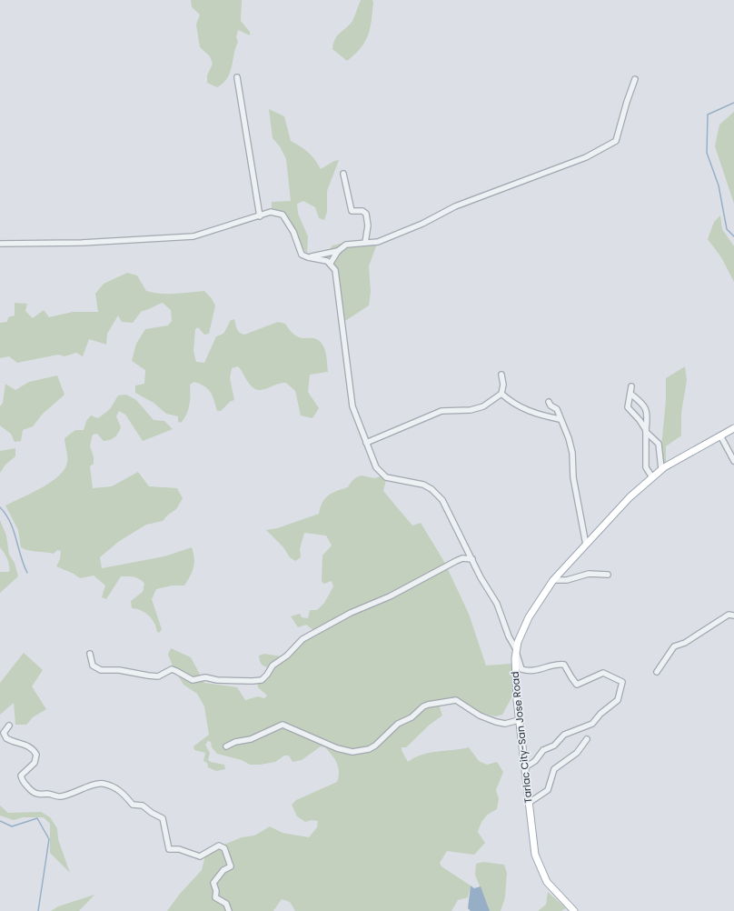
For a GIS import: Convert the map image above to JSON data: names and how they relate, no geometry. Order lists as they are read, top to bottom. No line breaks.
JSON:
{"streets":{"main road":["Tarlac City-San Jose Road"]}}
